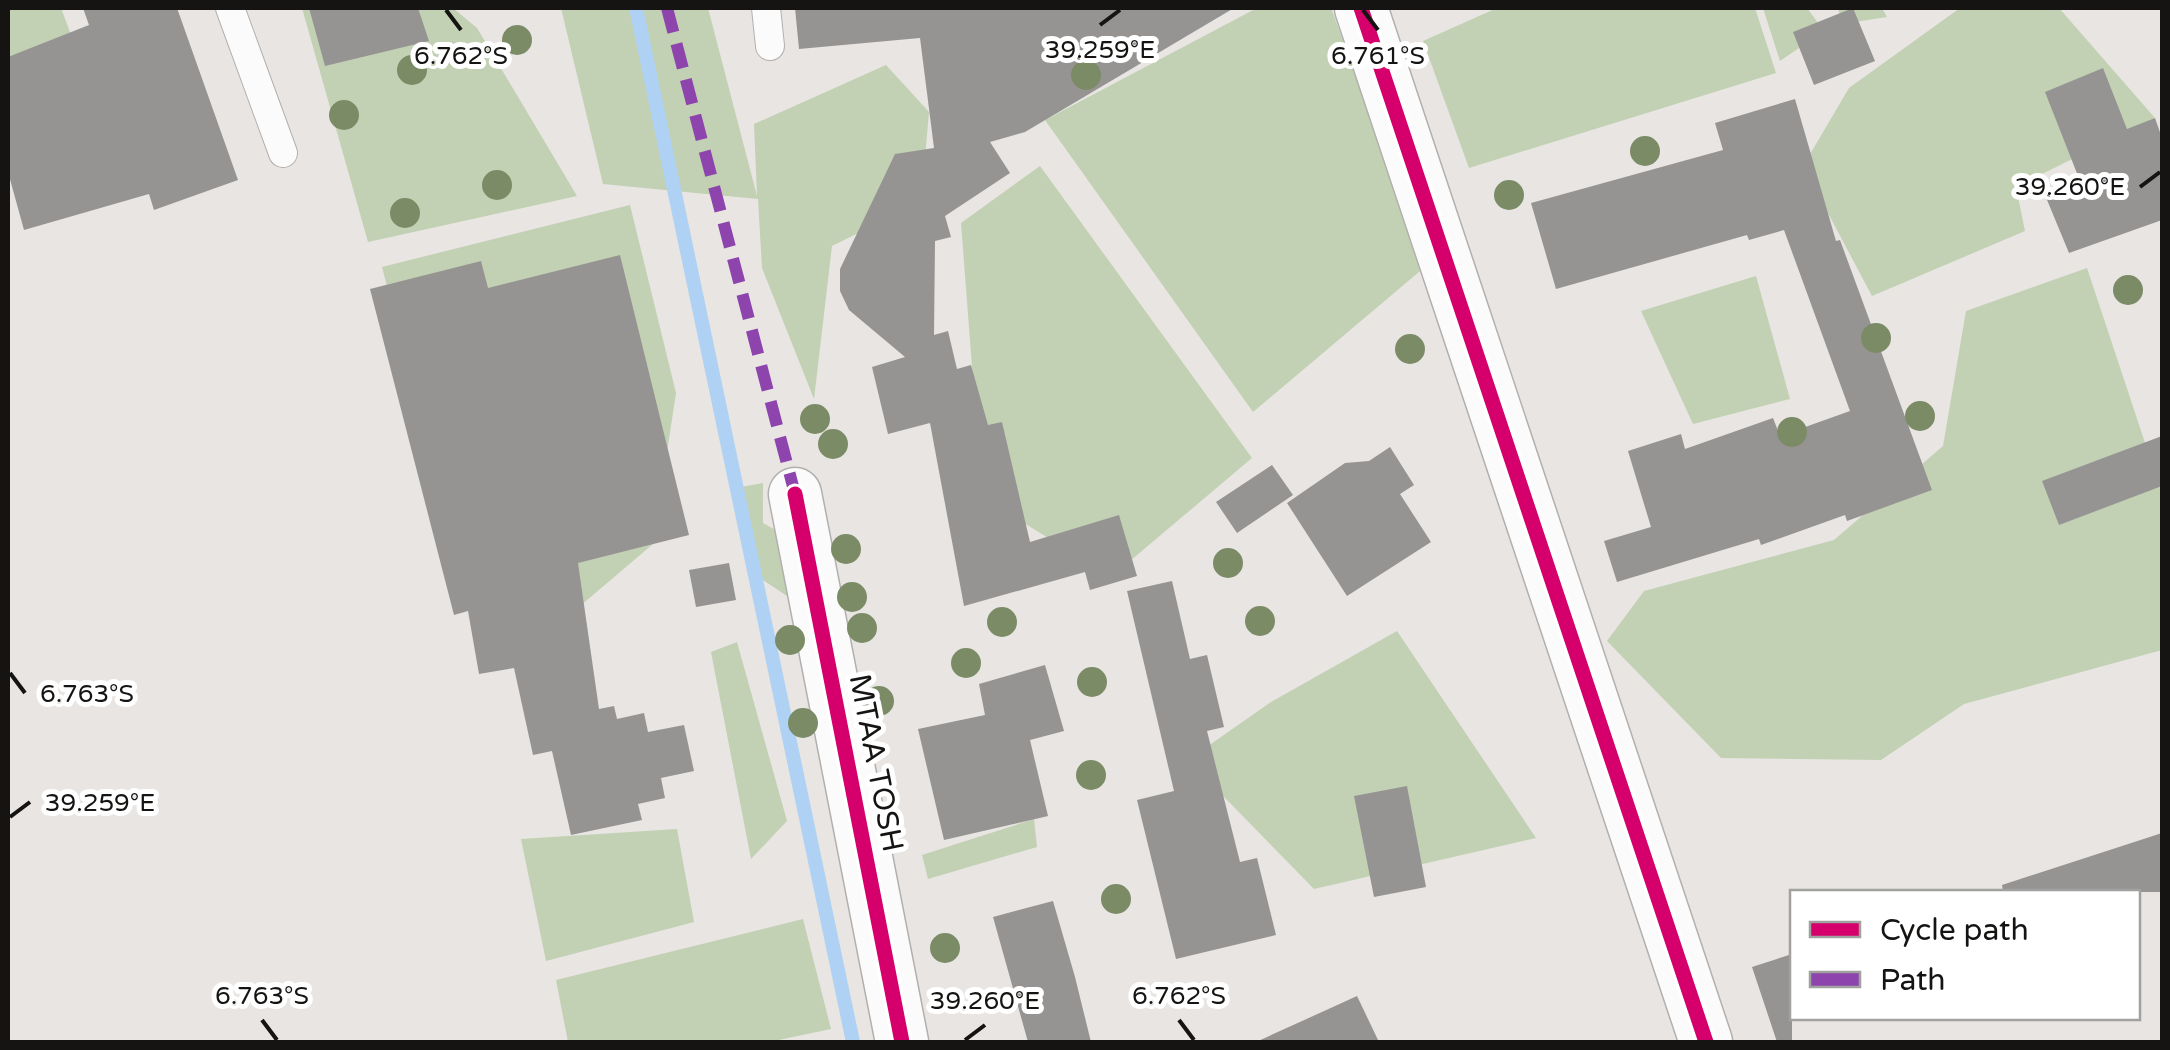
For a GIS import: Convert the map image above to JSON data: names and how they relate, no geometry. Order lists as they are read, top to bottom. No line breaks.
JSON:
{"streets":{"street":["MTAA TOSH"]},"legend":["Cycle path","Path"],"coordinates":["39.259°E","6.762°S","6.761°S","39.260°E","6.763°S"]}
